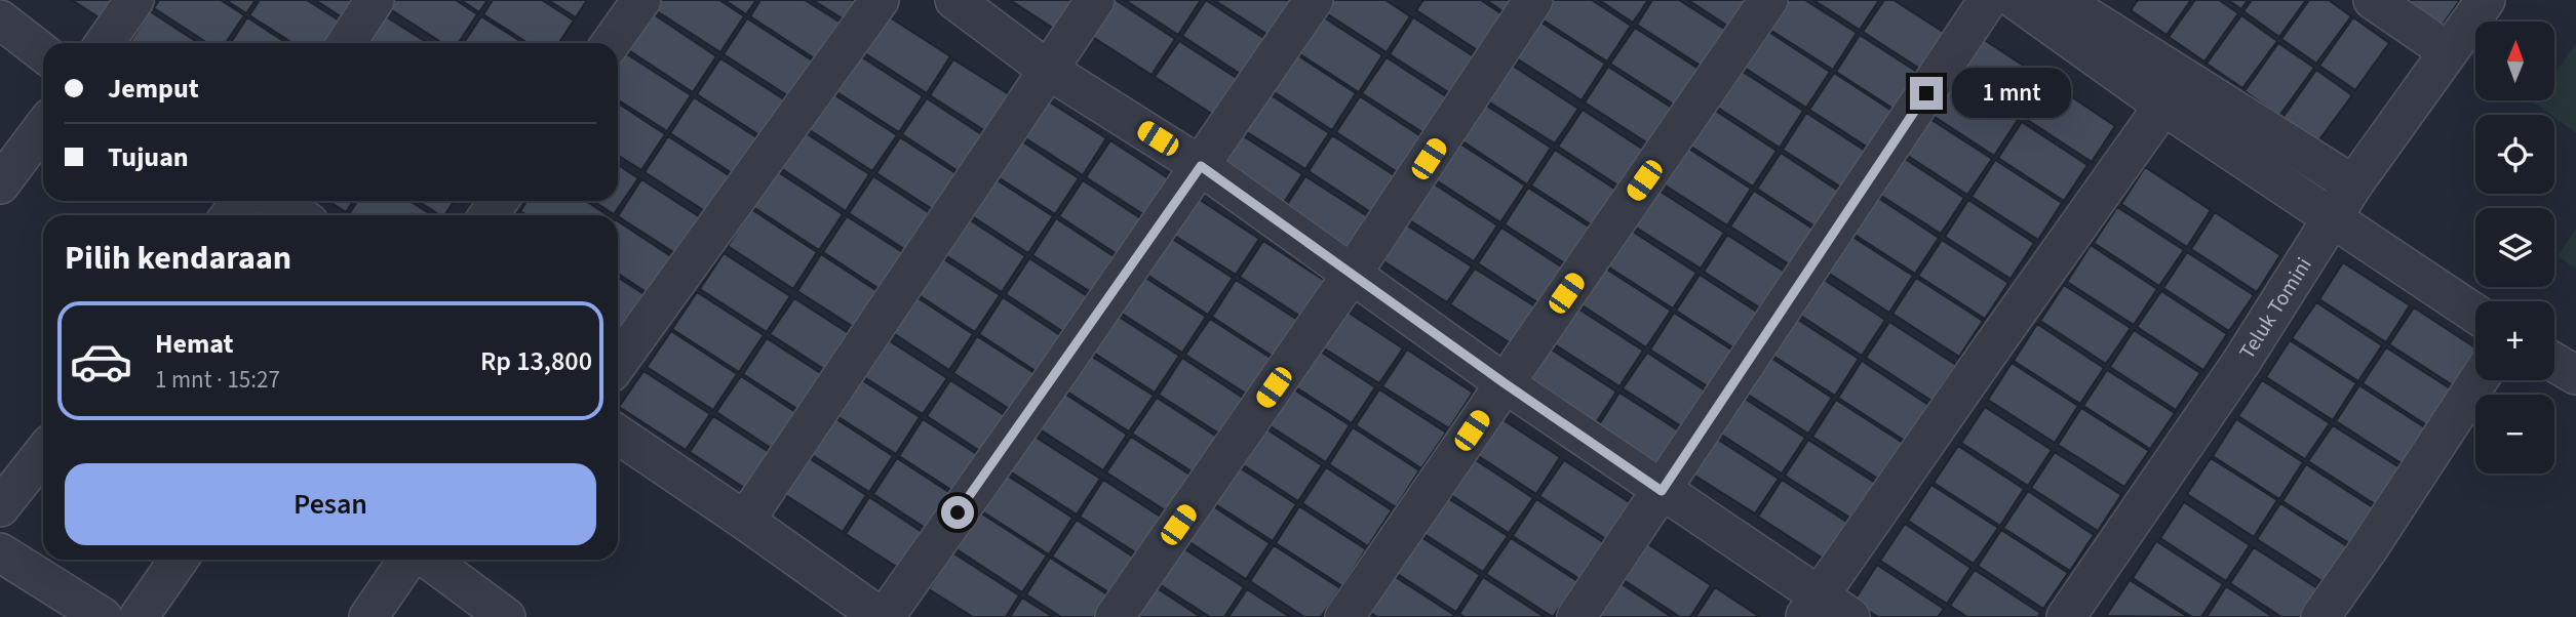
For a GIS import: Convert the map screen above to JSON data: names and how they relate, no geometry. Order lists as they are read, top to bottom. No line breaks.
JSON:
{"streets":{"street":["Teluk Tomini"]},"north":"top","page":{"map_buttons":["+","−"],"banner":["Jemput","Tujuan"],"bubble":"1 mnt","heading":"Pilih kendaraan","list":[{"name":"Hemat","note":"1 mnt · 15:27","value":"Rp 13,800"}],"buttons":"Pesan"}}
